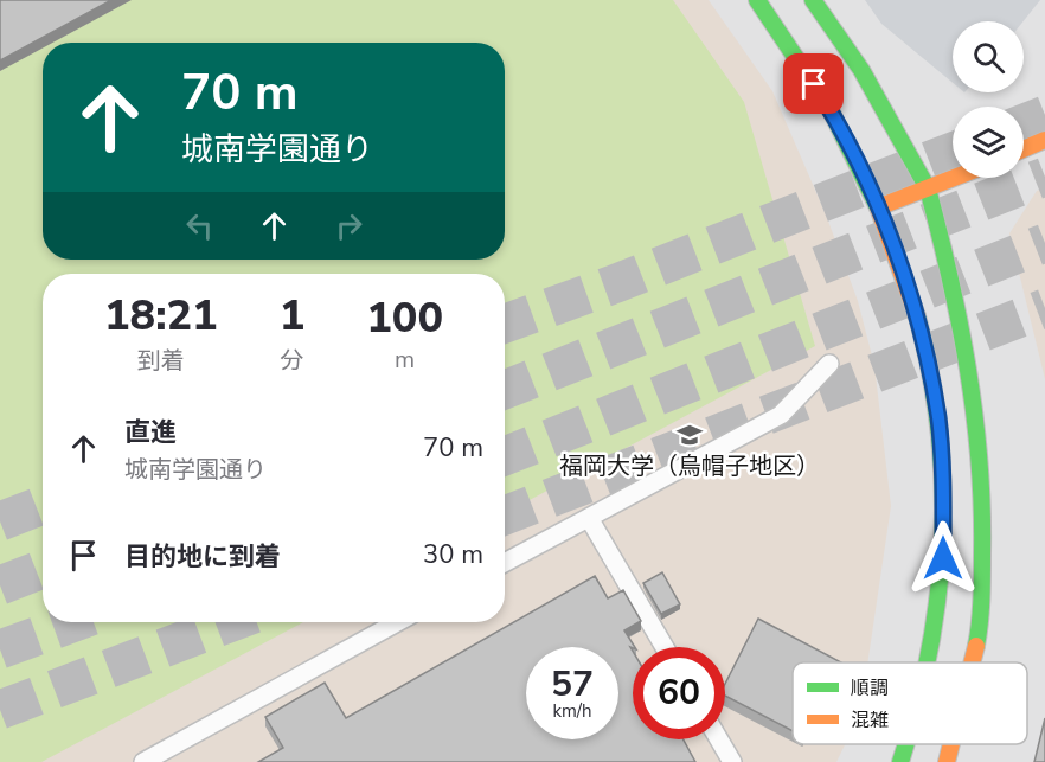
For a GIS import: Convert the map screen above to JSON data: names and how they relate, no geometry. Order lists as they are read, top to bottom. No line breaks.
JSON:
{"places":{"school or university":["福岡大学（烏帽子地区）"]},"legend":["順調","混雑"],"page":{"turn":["70 m","城南学園通り"],"eta":["18:21","到着","1","分","100","m"],"list":[{"name":"直進","note":"城南学園通り","value":"70 m"},{"name":"目的地に到着","value":"30 m"}],"speed":"57 km/h","limit":"60"}}
